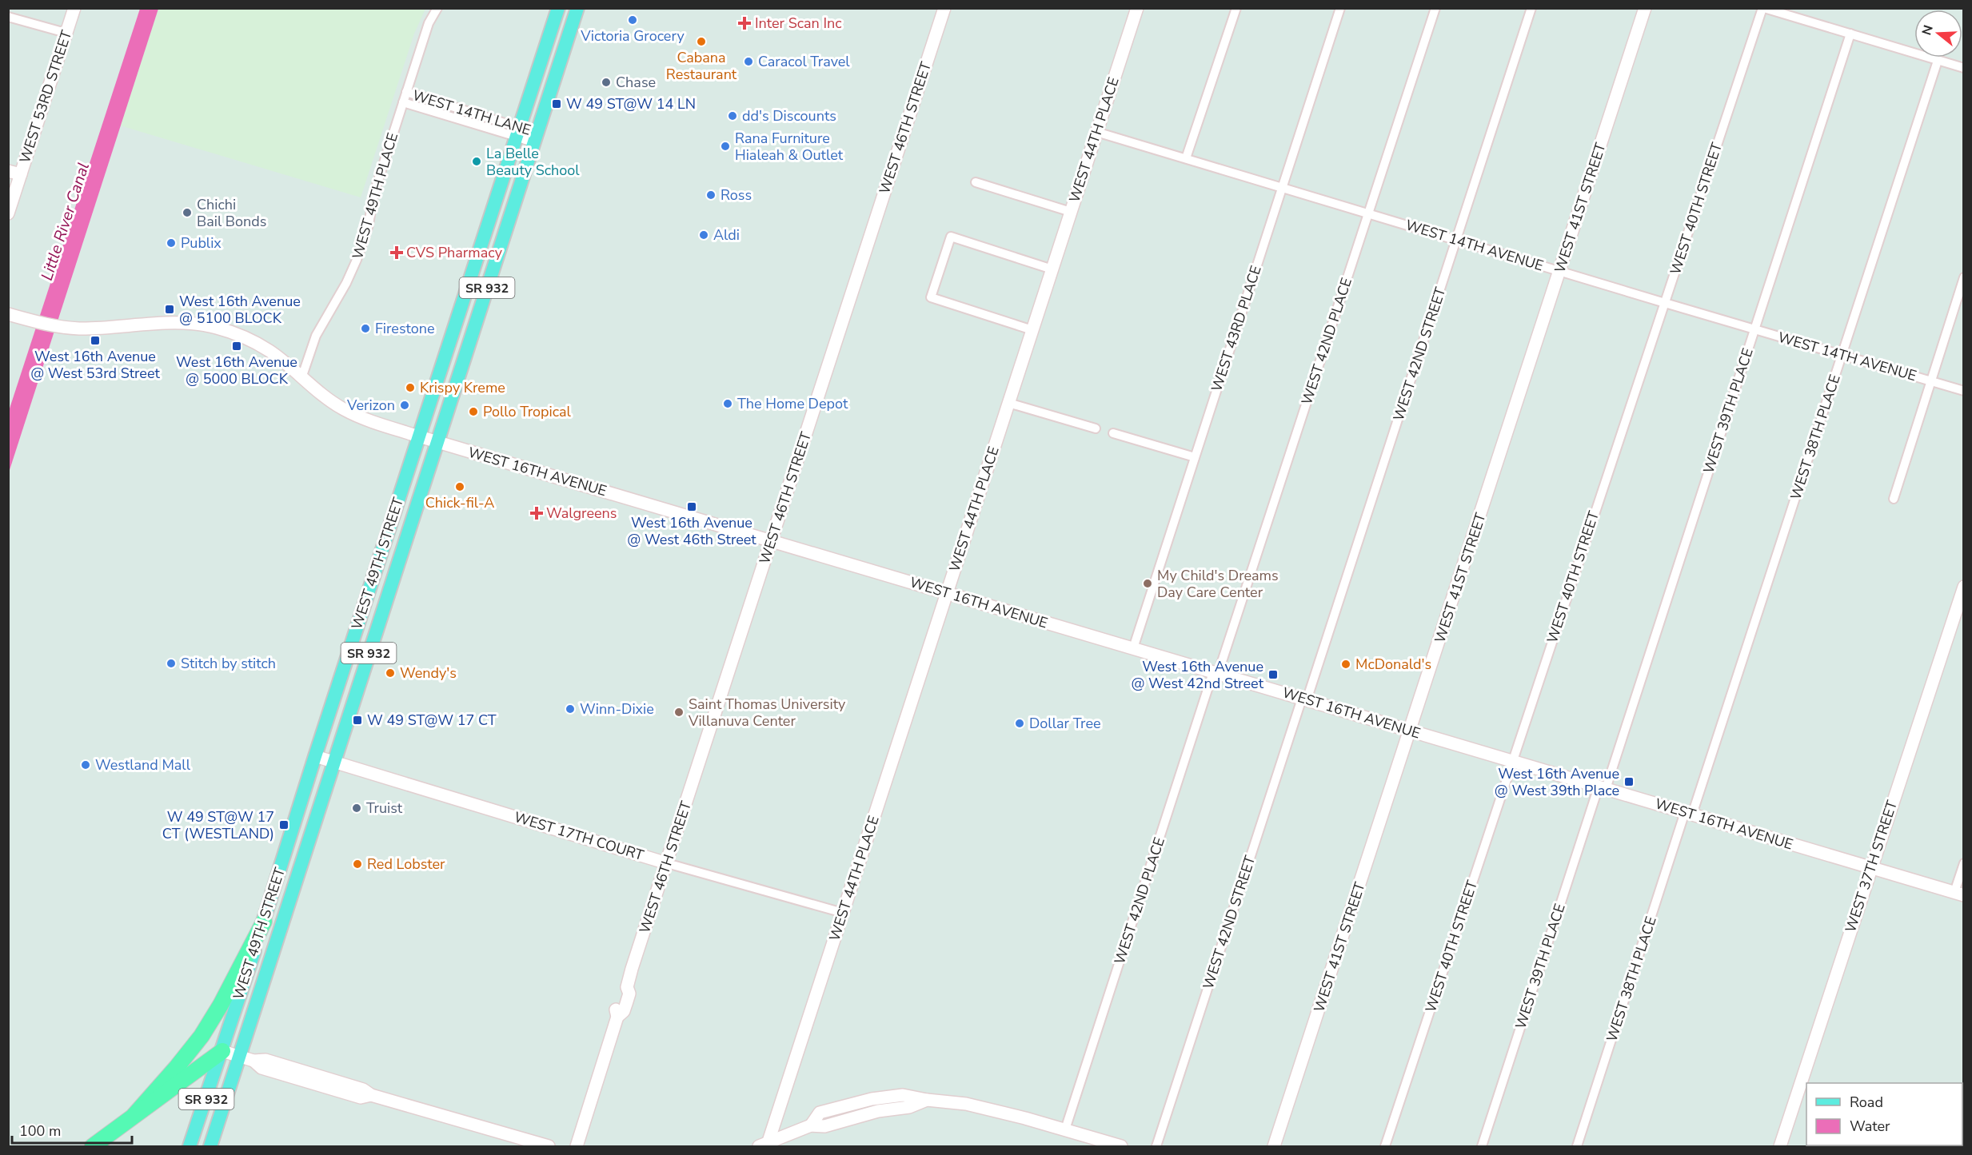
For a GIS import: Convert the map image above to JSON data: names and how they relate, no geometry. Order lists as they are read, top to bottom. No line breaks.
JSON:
{"streets":{"main road":["SR 932","WEST 49TH STREET"],"street":["WEST 53RD STREET","WEST 14TH LANE","WEST 46TH STREET","WEST 44TH PLACE","WEST 49TH PLACE","WEST 41ST STREET","WEST 40TH STREET","WEST 14TH AVENUE","WEST 43RD PLACE","WEST 42ND PLACE","WEST 42ND STREET","WEST 39TH PLACE","WEST 38TH PLACE","WEST 16TH AVENUE","WEST 17TH COURT","WEST 37TH STREET"]},"crossings":[["WEST 14TH LANE","WEST 49TH PLACE"],["WEST 14TH LANE","WEST 49TH STREET"],["WEST 46TH STREET","WEST 16TH AVENUE"],["WEST 46TH STREET","WEST 17TH COURT"],["WEST 44TH PLACE","WEST 14TH AVENUE"],["WEST 44TH PLACE","WEST 16TH AVENUE"],["WEST 44TH PLACE","WEST 17TH COURT"],["WEST 49TH PLACE","WEST 16TH AVENUE"],["WEST 41ST STREET","WEST 14TH AVENUE"],["WEST 41ST STREET","WEST 16TH AVENUE"],["WEST 40TH STREET","WEST 14TH AVENUE"],["WEST 40TH STREET","WEST 16TH AVENUE"],["WEST 14TH AVENUE","WEST 43RD PLACE"],["WEST 14TH AVENUE","WEST 42ND PLACE"],["WEST 14TH AVENUE","WEST 42ND STREET"],["WEST 14TH AVENUE","WEST 39TH PLACE"],["WEST 14TH AVENUE","WEST 38TH PLACE"],["WEST 43RD PLACE","WEST 16TH AVENUE"],["WEST 42ND PLACE","WEST 16TH AVENUE"],["WEST 42ND STREET","WEST 16TH AVENUE"],["WEST 39TH PLACE","WEST 16TH AVENUE"],["WEST 38TH PLACE","WEST 16TH AVENUE"],["WEST 16TH AVENUE","WEST 49TH STREET"],["WEST 16TH AVENUE","WEST 37TH STREET"],["WEST 49TH STREET","WEST 17TH COURT"]],"water":["Little River Canal"],"places":{"other":["Victoria Grocery","Cabana Restaurant","Caracol Travel","Chase","dd's Discounts","Rana Furniture Hialeah & Outlet","La Belle Beauty School","Ross","Chichi Bail Bonds","Aldi","Publix","Firestone","Krispy Kreme","The Home Depot","Verizon","Pollo Tropical","Chick-fil-A","My Child's Dreams Day Care Center","Stitch by stitch","McDonald's","Wendy's","Winn-Dixie","Saint Thomas University Villanuva Center","Dollar Tree","Westland Mall","Truist","Red Lobster"],"health":["Inter Scan Inc","CVS Pharmacy","Walgreens"],"transit":["W 49 ST@W 14 LN","West 16th Avenue @ 5100 BLOCK","West 16th Avenue @ West 53rd Street","West 16th Avenue @ 5000 BLOCK","West 16th Avenue @ West 46th Street","West 16th Avenue @ West 42nd Street","W 49 ST@W 17 CT","West 16th Avenue @ West 39th Place","W 49 ST@W 17 CT (WESTLAND)"]},"legend":["Road","Water"],"scale_bar":"100 m","north":"left"}
